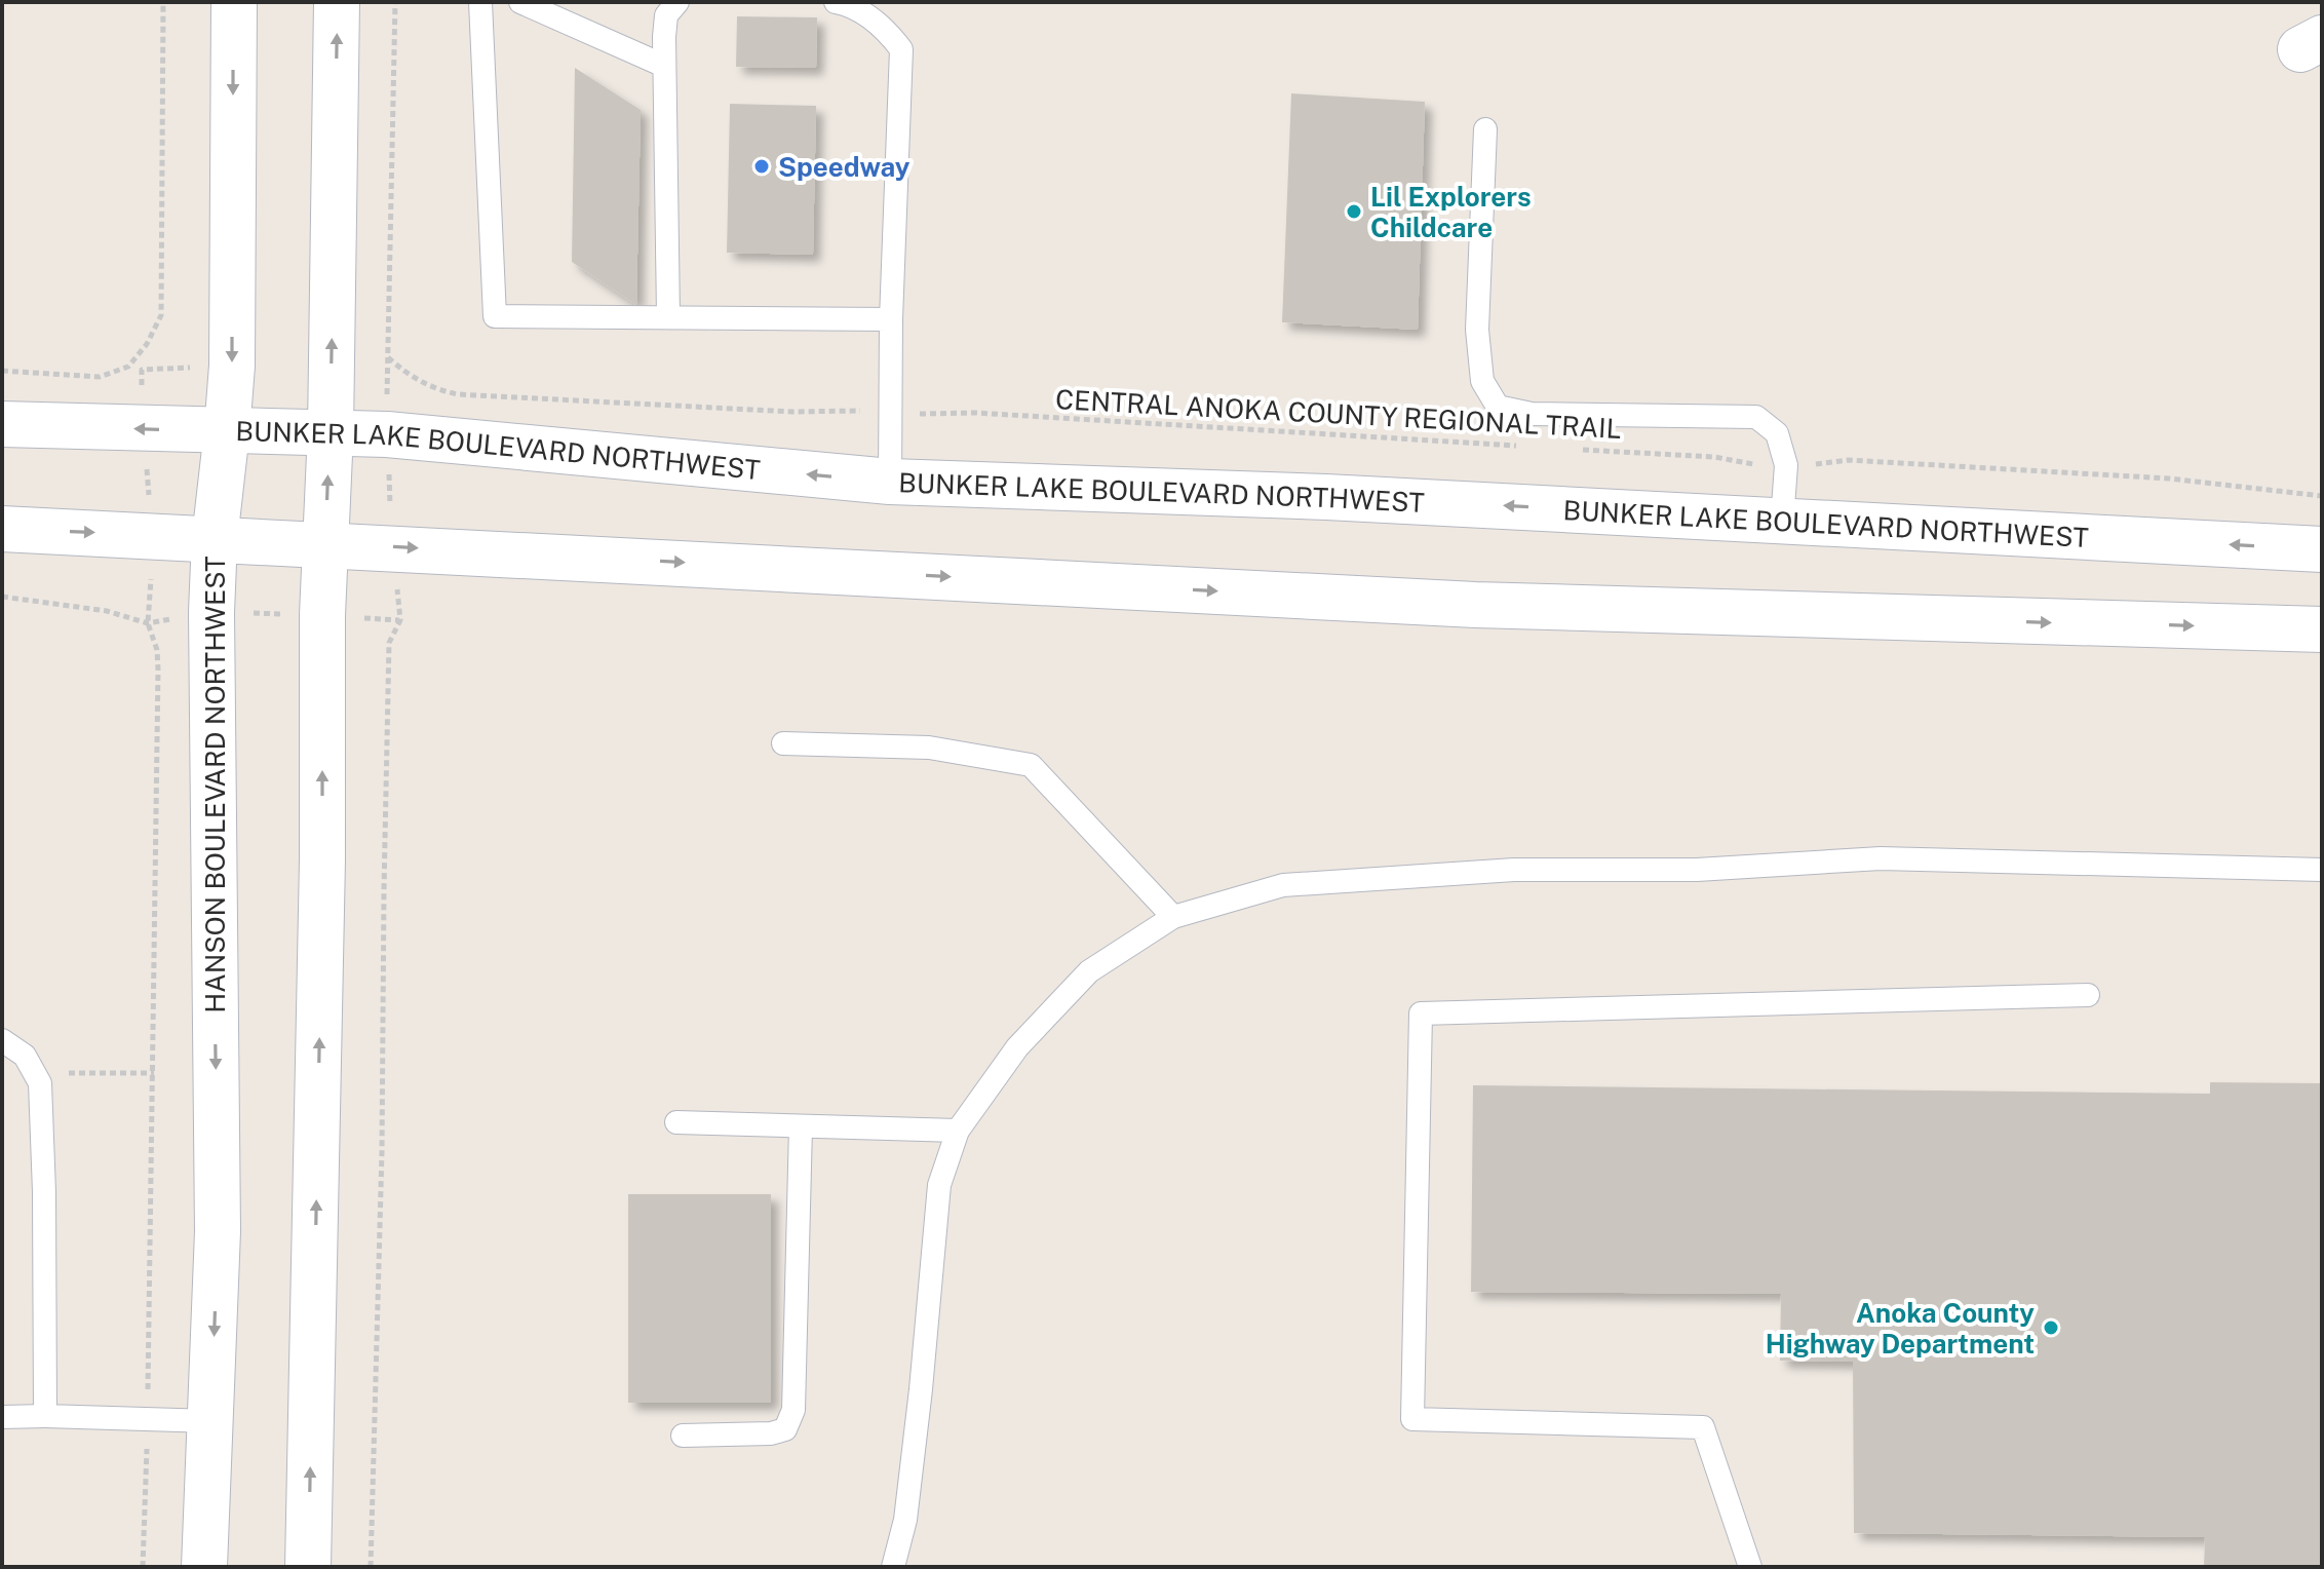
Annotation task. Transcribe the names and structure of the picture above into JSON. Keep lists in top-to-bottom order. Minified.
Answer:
{"streets":{"main road":["BUNKER LAKE BOULEVARD NORTHWEST","HANSON BOULEVARD NORTHWEST"],"path":["CENTRAL ANOKA COUNTY REGIONAL TRAIL"]},"crossings":[["BUNKER LAKE BOULEVARD NORTHWEST","HANSON BOULEVARD NORTHWEST"]],"places":["Speedway","Lil Explorers Childcare","Anoka County Highway Department"]}
